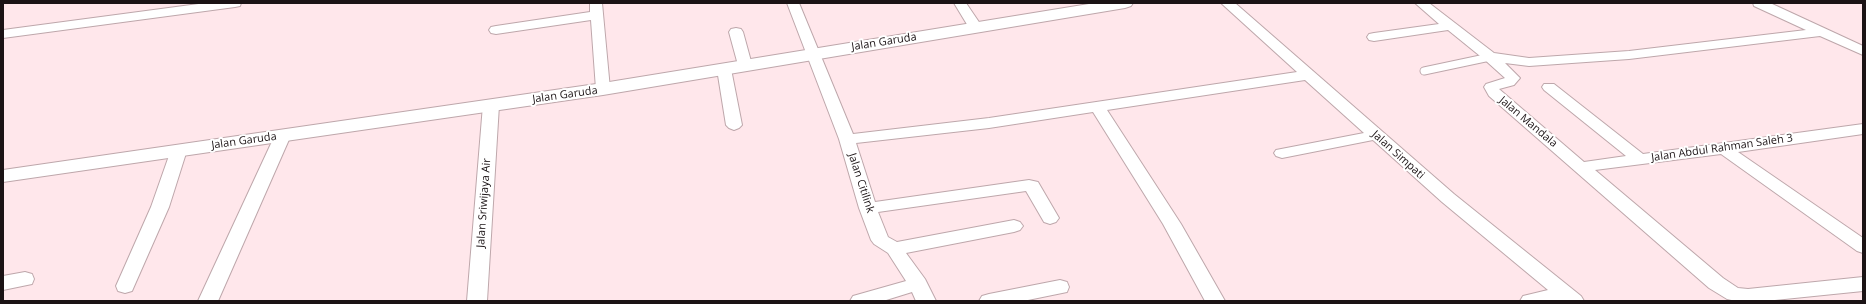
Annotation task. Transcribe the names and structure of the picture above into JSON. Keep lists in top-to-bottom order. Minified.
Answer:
{"streets":{"street":["Jalan Garuda","Jalan Mandala","Jalan Abdul Rahman Saleh 3","Jalan Simpati","Jalan Citilink","Jalan Sriwijaya Air"]},"crossings":[["Jalan Garuda","Jalan Citilink"],["Jalan Garuda","Jalan Sriwijaya Air"],["Jalan Mandala","Jalan Abdul Rahman Saleh 3"]]}
